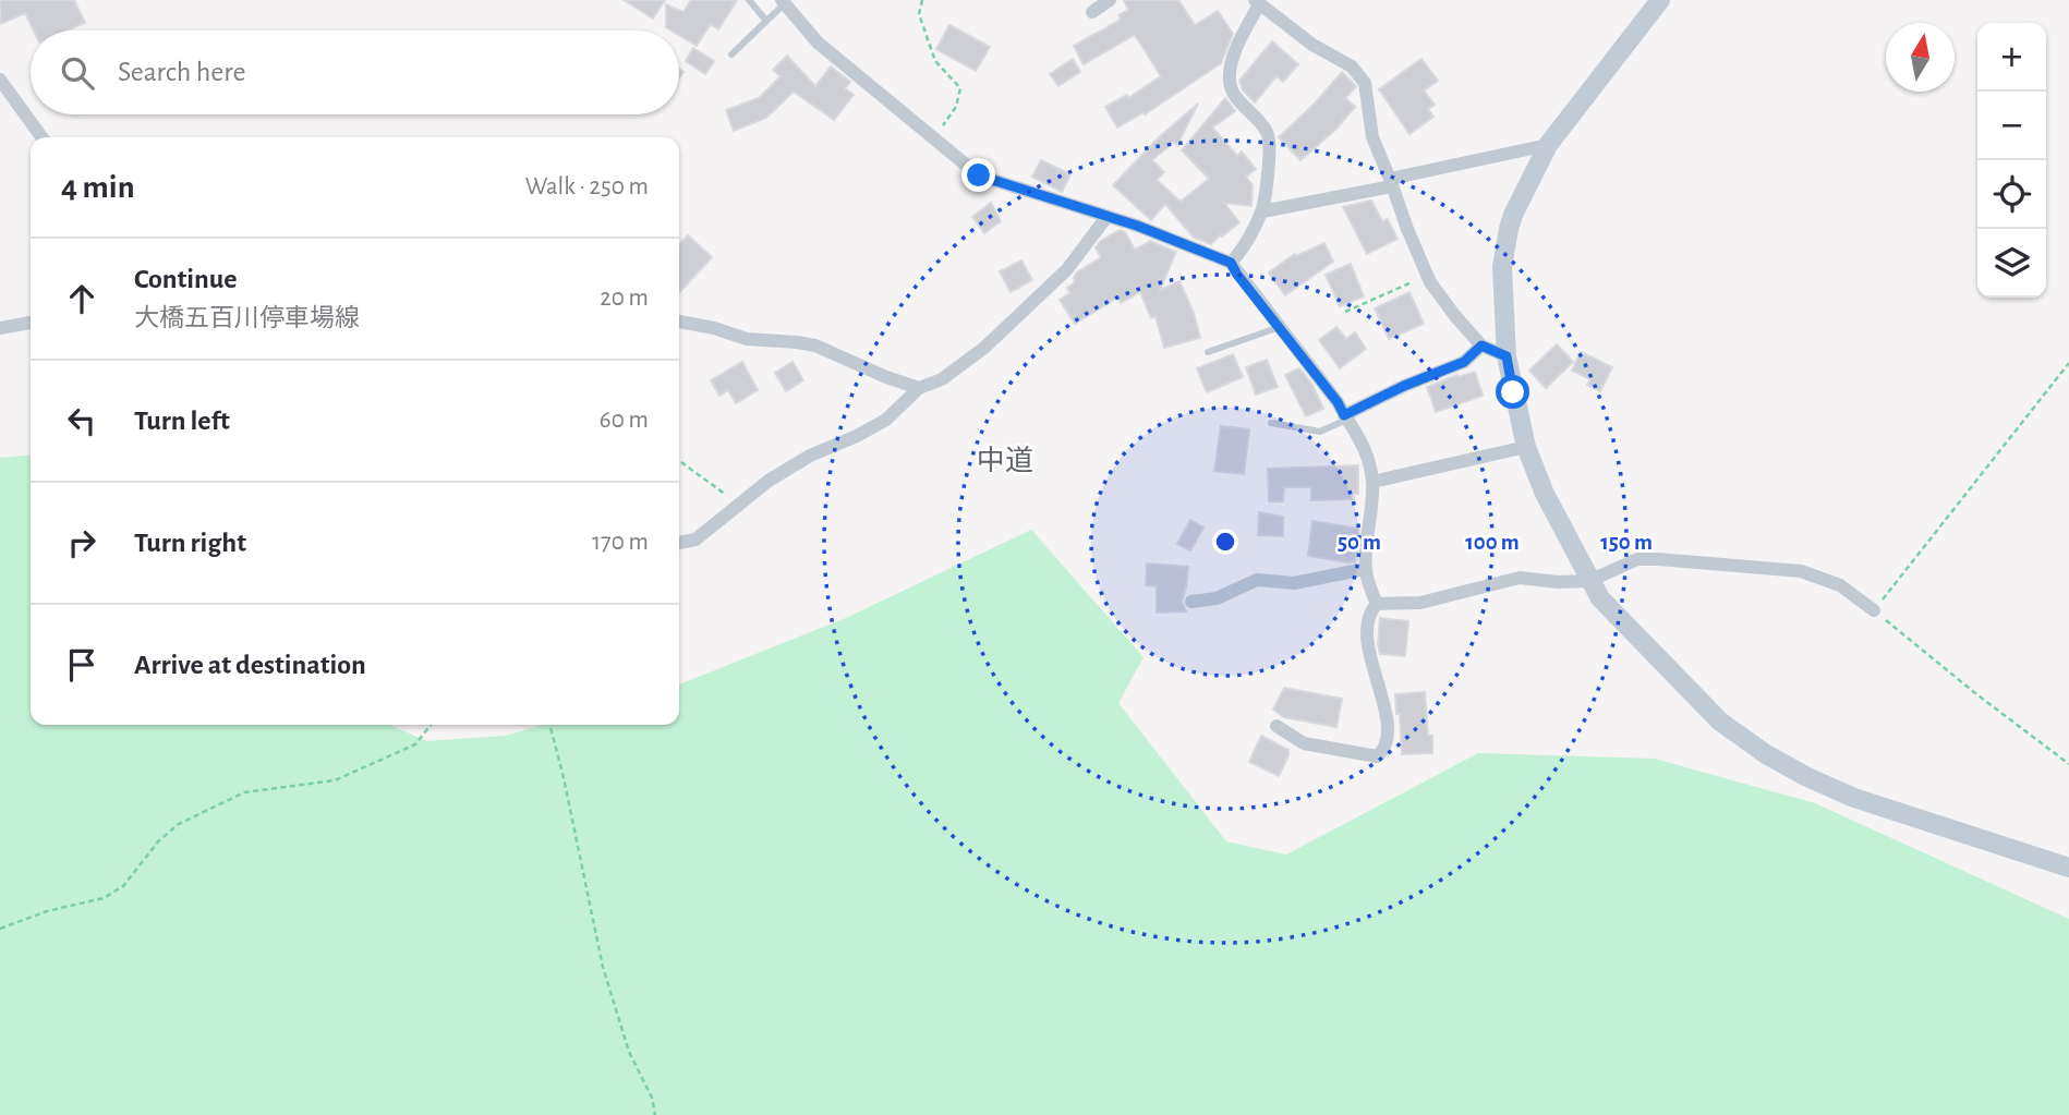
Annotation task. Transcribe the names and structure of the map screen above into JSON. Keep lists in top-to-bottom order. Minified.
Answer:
{"districts":["中道"],"north":"top","page":{"map_buttons":["+","−"],"search":"Search here","heading":["4 min","Walk · 250 m"],"list":[["Continue","大橋五百川停車場線","20 m"],["Turn left","60 m"],["Turn right","170 m"],"Arrive at destination"]},"rings":["50 m","100 m","150 m"]}
